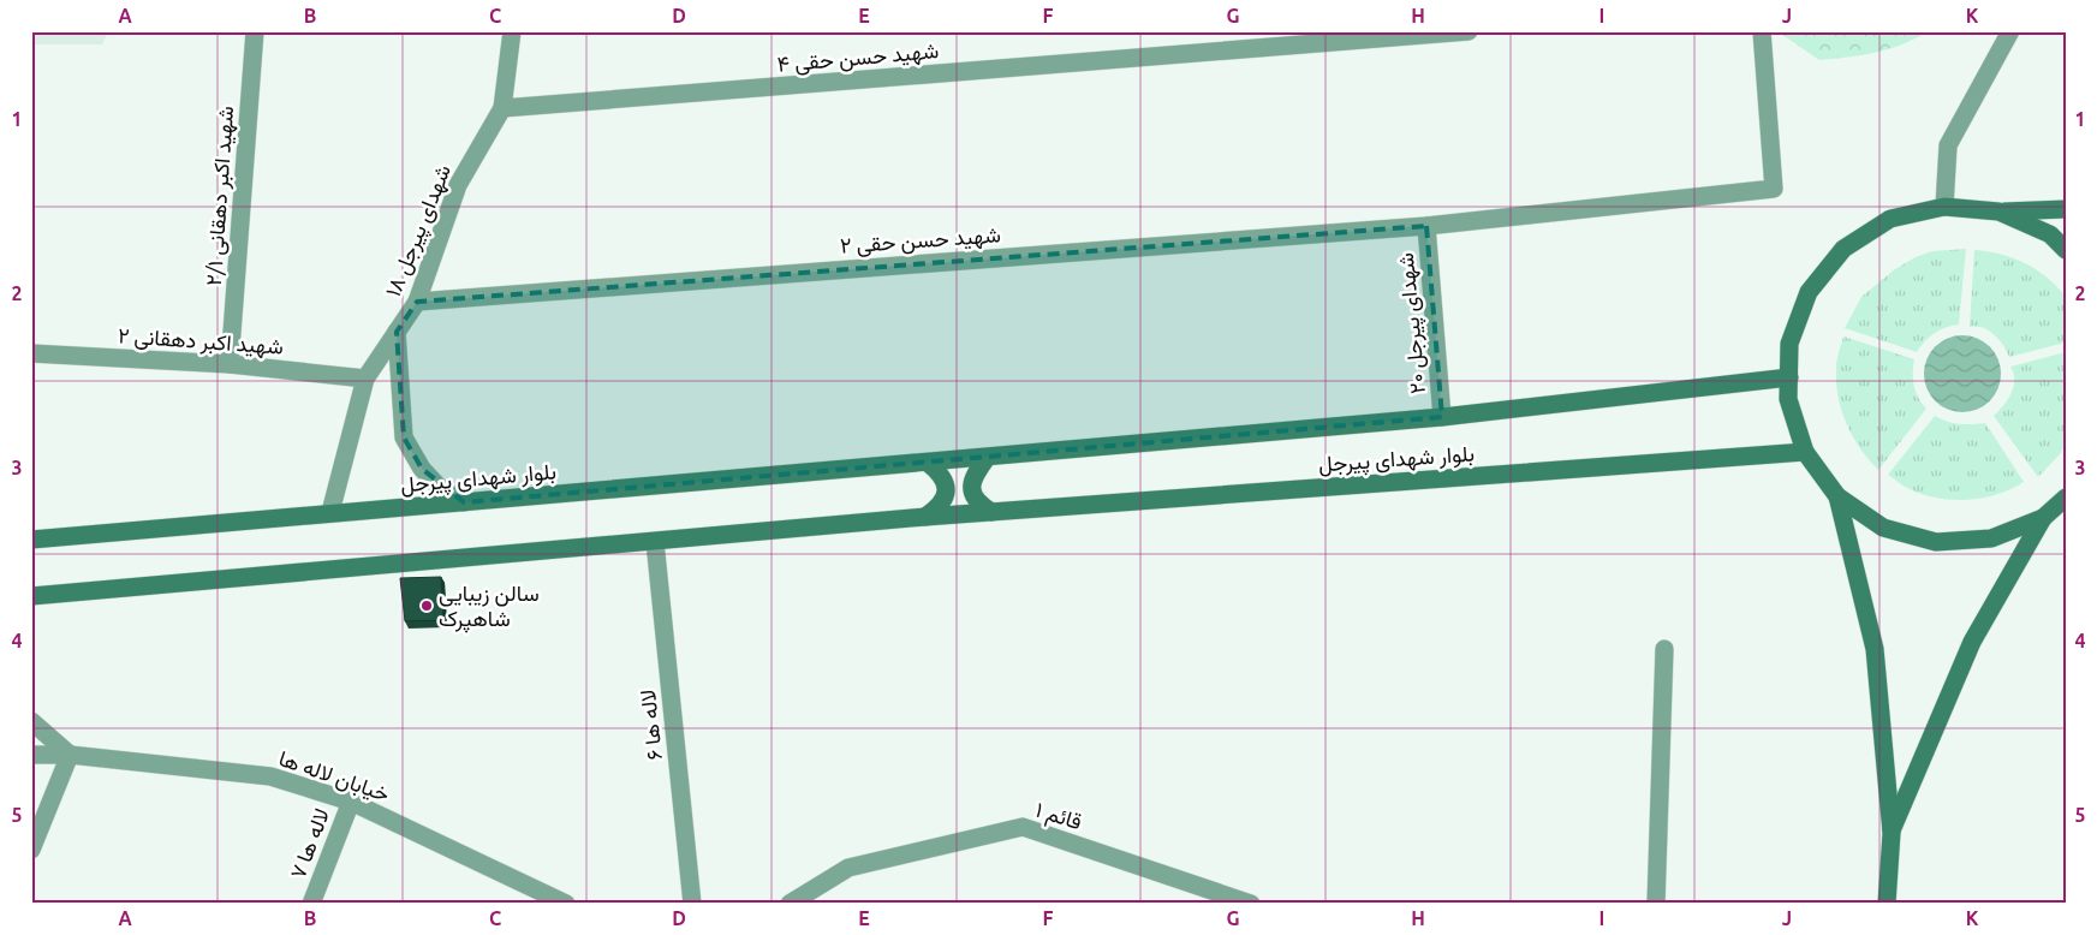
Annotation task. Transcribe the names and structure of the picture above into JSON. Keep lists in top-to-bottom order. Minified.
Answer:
{"streets":{"main road":["بلوار شهدای پیرجل"],"street":["شهید حسن حقی ۴","شهید اکبر دهقانی ۲/۱","شهدای پیرجل ۱۸","شهید حسن حقی ۲","شهدای پیرجل ۲۰","شهید اکبر دهقانی ۲","لاله ها ۶","خیابان لاله ها","قائم ۱","لاله ها ۷"]},"crossings":[["شهید حسن حقی ۴","شهدای پیرجل ۱۸"],["شهید اکبر دهقانی ۲/۱","شهید اکبر دهقانی ۲"],["شهدای پیرجل ۱۸","شهید حسن حقی ۲"],["شهدای پیرجل ۱۸","شهید اکبر دهقانی ۲"],["شهدای پیرجل ۱۸","بلوار شهدای پیرجل"],["شهید حسن حقی ۲","شهدای پیرجل ۲۰"],["شهدای پیرجل ۲۰","بلوار شهدای پیرجل"],["بلوار شهدای پیرجل","لاله ها ۶"],["خیابان لاله ها","لاله ها ۷"]],"places":["سالن زیبایی شاهپرک"],"grid":{"columns":["A","B","C","D","E","F","G","H","I","J","K"],"rows":["1","2","3","4","5"]}}
